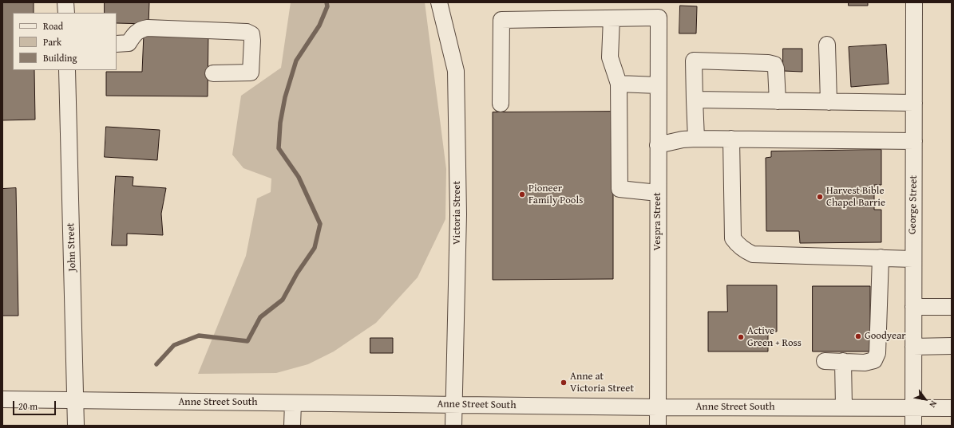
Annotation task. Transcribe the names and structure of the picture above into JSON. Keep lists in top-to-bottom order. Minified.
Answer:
{"streets":{"street":["George Street","Victoria Street","Vespra Street","John Street","Anne Street South"]},"crossings":[["George Street","Anne Street South"],["Victoria Street","Anne Street South"],["Vespra Street","Anne Street South"],["John Street","Anne Street South"]],"places":["Pioneer Family Pools","Harvest Bible Chapel Barrie","Goodyear","Active Green + Ross","Anne at Victoria Street"],"legend":["Road","Park","Building"],"scale_bar":"20 m","north":"bottom right"}
